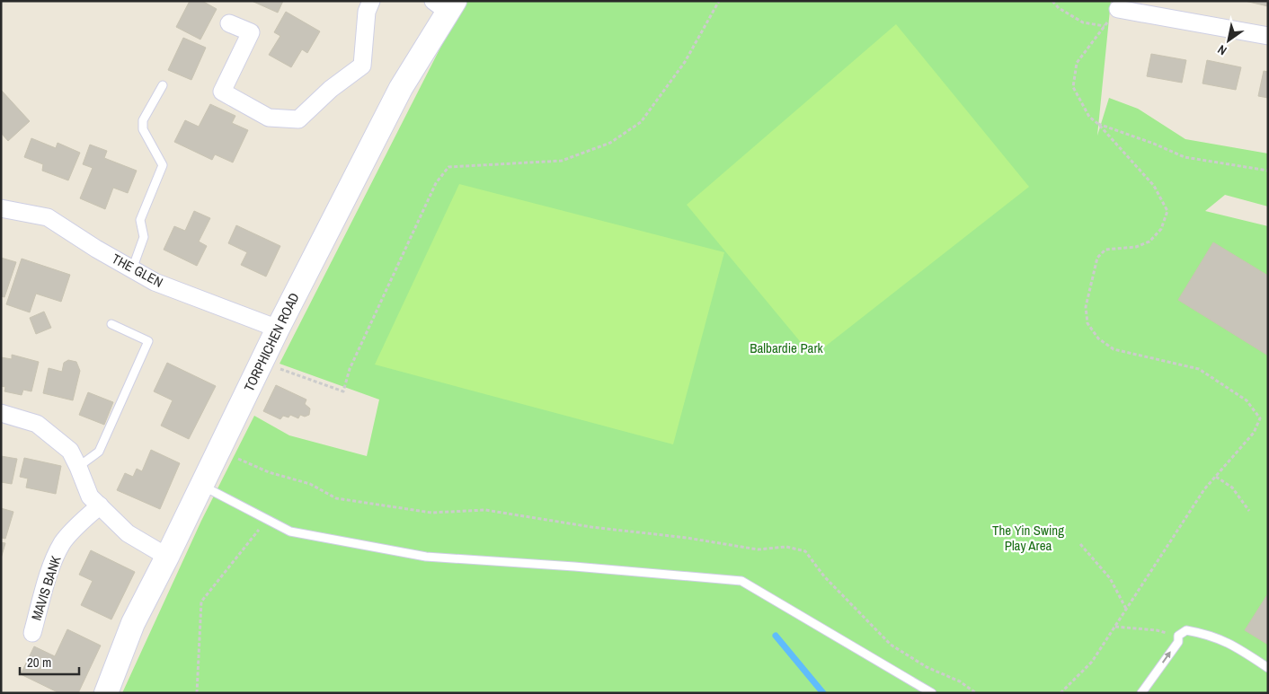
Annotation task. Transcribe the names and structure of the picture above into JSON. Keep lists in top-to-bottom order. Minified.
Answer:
{"streets":{"main road":["TORPHICHEN ROAD"],"street":["THE GLEN","MAVIS BANK"]},"crossings":[["THE GLEN","TORPHICHEN ROAD"]],"parks":["Balbardie Park","The Yin Swing Play Area"],"scale_bar":"20 m","north":"bottom left"}
